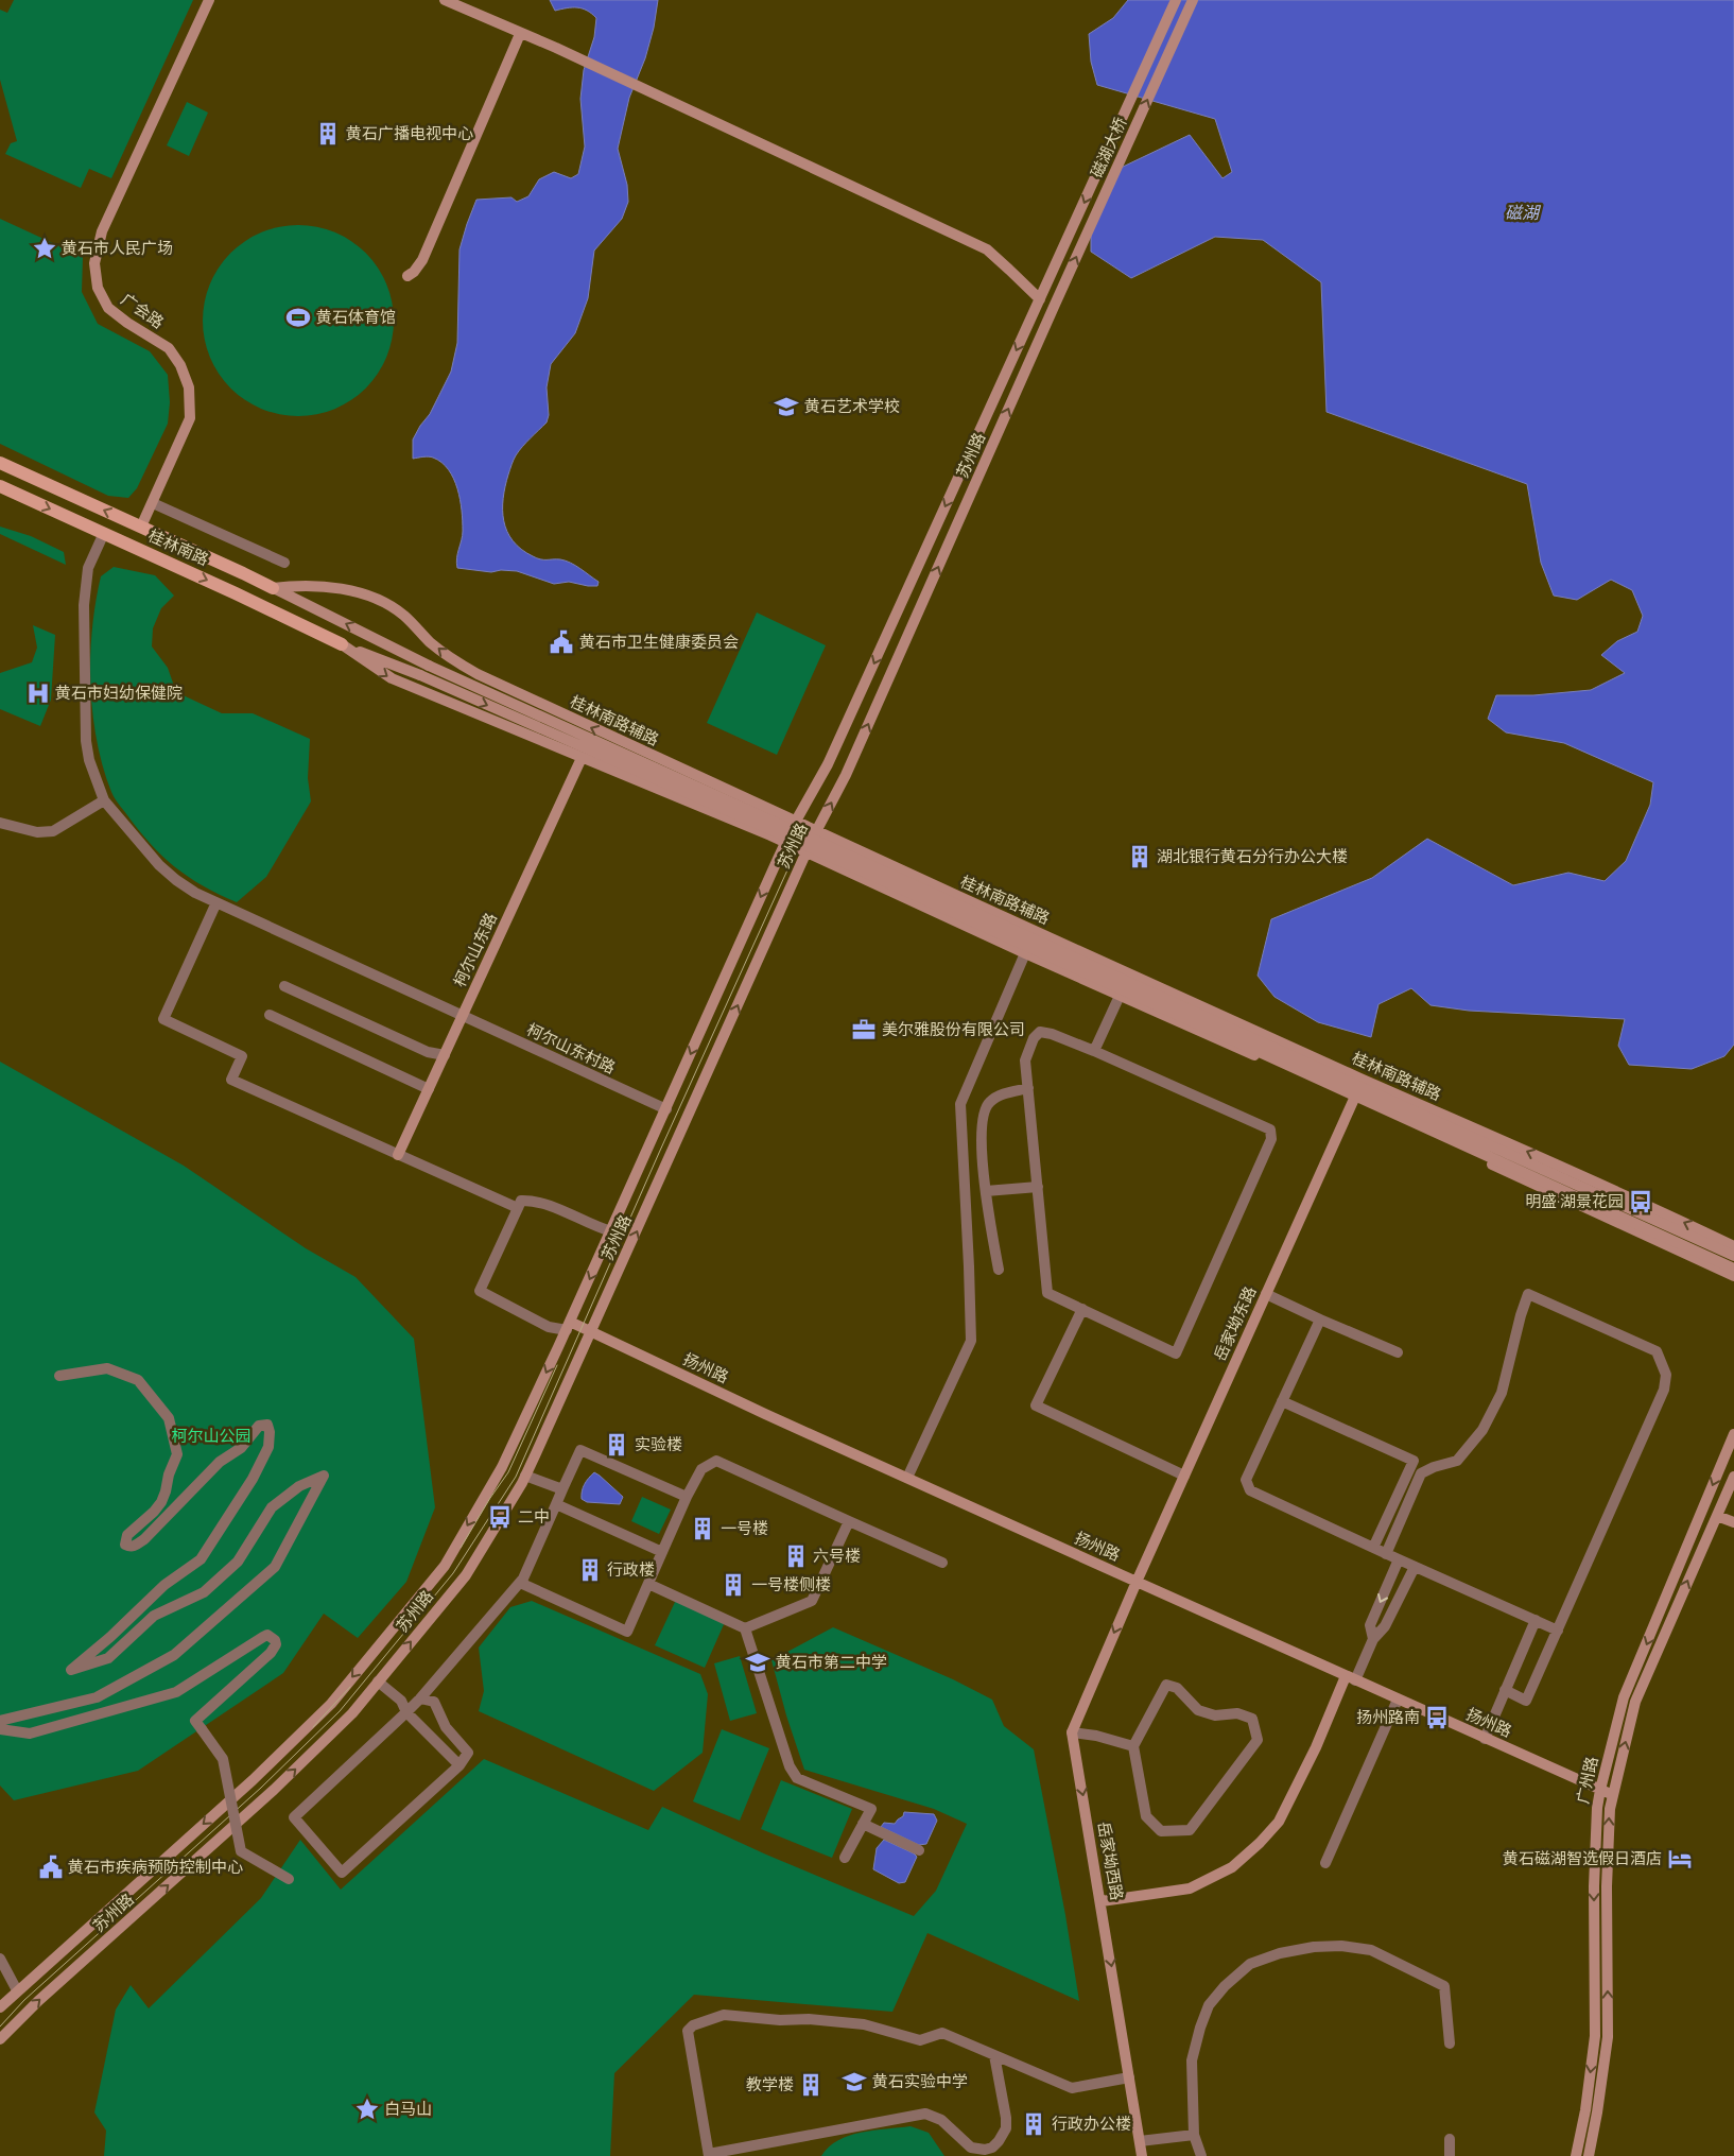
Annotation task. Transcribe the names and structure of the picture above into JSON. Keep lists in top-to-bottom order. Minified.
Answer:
{"streets":{"main road":["磁湖大桥","广会路","苏州路","桂林南路","桂林南路辅路","柯尔山东路","岳家坳东路","扬州路","广州路","岳家坳西路"],"street":["柯尔山东村路"]},"crossings":[["磁湖大桥","苏州路"],["广会路","桂林南路"],["苏州路","桂林南路辅路"],["苏州路","柯尔山东村路"],["苏州路","扬州路"],["桂林南路","桂林南路辅路"],["桂林南路辅路","岳家坳东路"],["柯尔山东路","柯尔山东村路"],["岳家坳东路","扬州路"],["扬州路","广州路"]],"one_way":["岳家坳西路"],"water":["磁湖"],"parks":["柯尔山公园"],"places":{"building":["黄石广播电视中心","湖北银行黄石分行办公大楼","实验楼","一号楼","六号楼","行政楼","一号楼侧楼","教学楼","行政办公楼"],"place":["黄石市人民广场","白马山"],"sports":["黄石体育馆"],"school or university":["黄石艺术学校","黄石市第二中学","黄石实验中学"],"public building":["黄石市卫生健康委员会","黄石市疾病预防控制中心"],"hospital":["黄石市妇幼保健院"],"office":["美尔雅股份有限公司"],"bus stop":["明盛·湖景花园","二中","扬州路南"],"hotel":["黄石磁湖智选假日酒店"]}}
